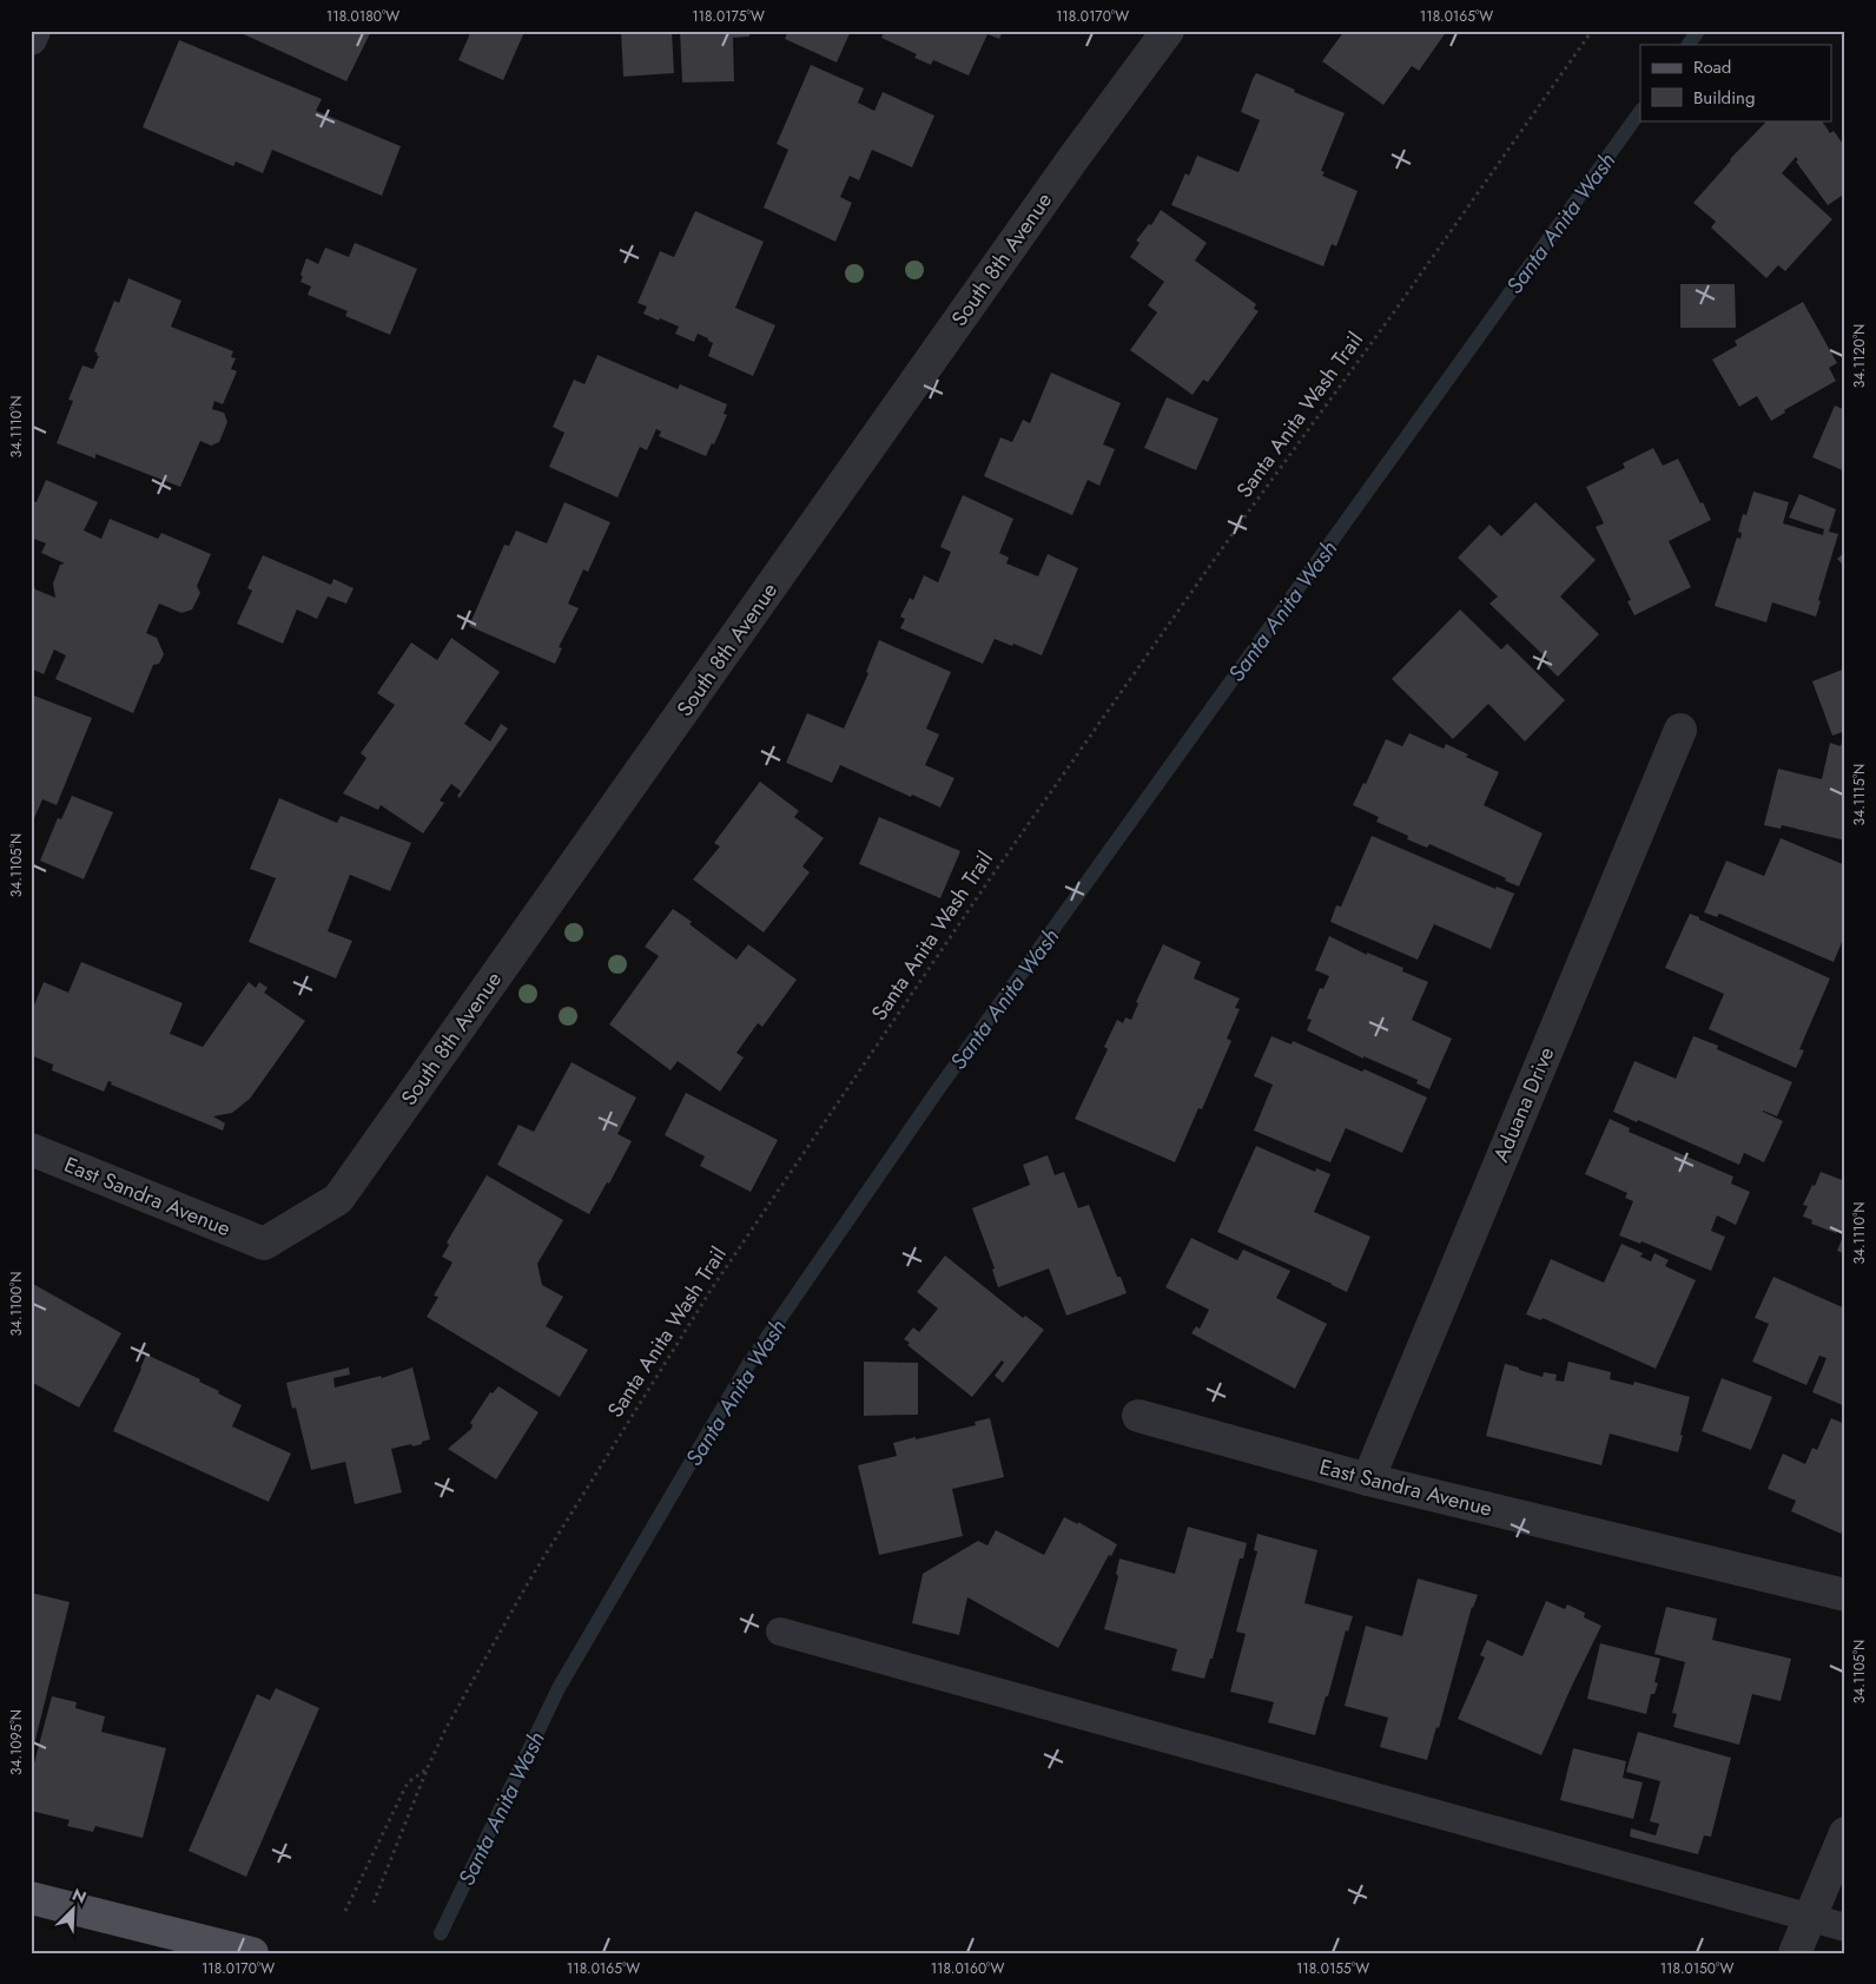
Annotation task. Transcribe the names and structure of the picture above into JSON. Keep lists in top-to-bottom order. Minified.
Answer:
{"streets":{"street":["South 8th Avenue","Aduana Drive","East Sandra Avenue"],"path":["Santa Anita Wash Trail"]},"crossings":[["South 8th Avenue","East Sandra Avenue"],["Aduana Drive","East Sandra Avenue"]],"water":["Santa Anita Wash"],"legend":["Road","Building"],"north":"top right","coordinates":["118.0180°W","118.0175°W","118.0170°W","118.0165°W","34.1120°N","34.1110°N","34.1115°N","34.1105°N","34.1100°N","34.1095°N","118.0160°W","118.0155°W","118.0150°W"]}
